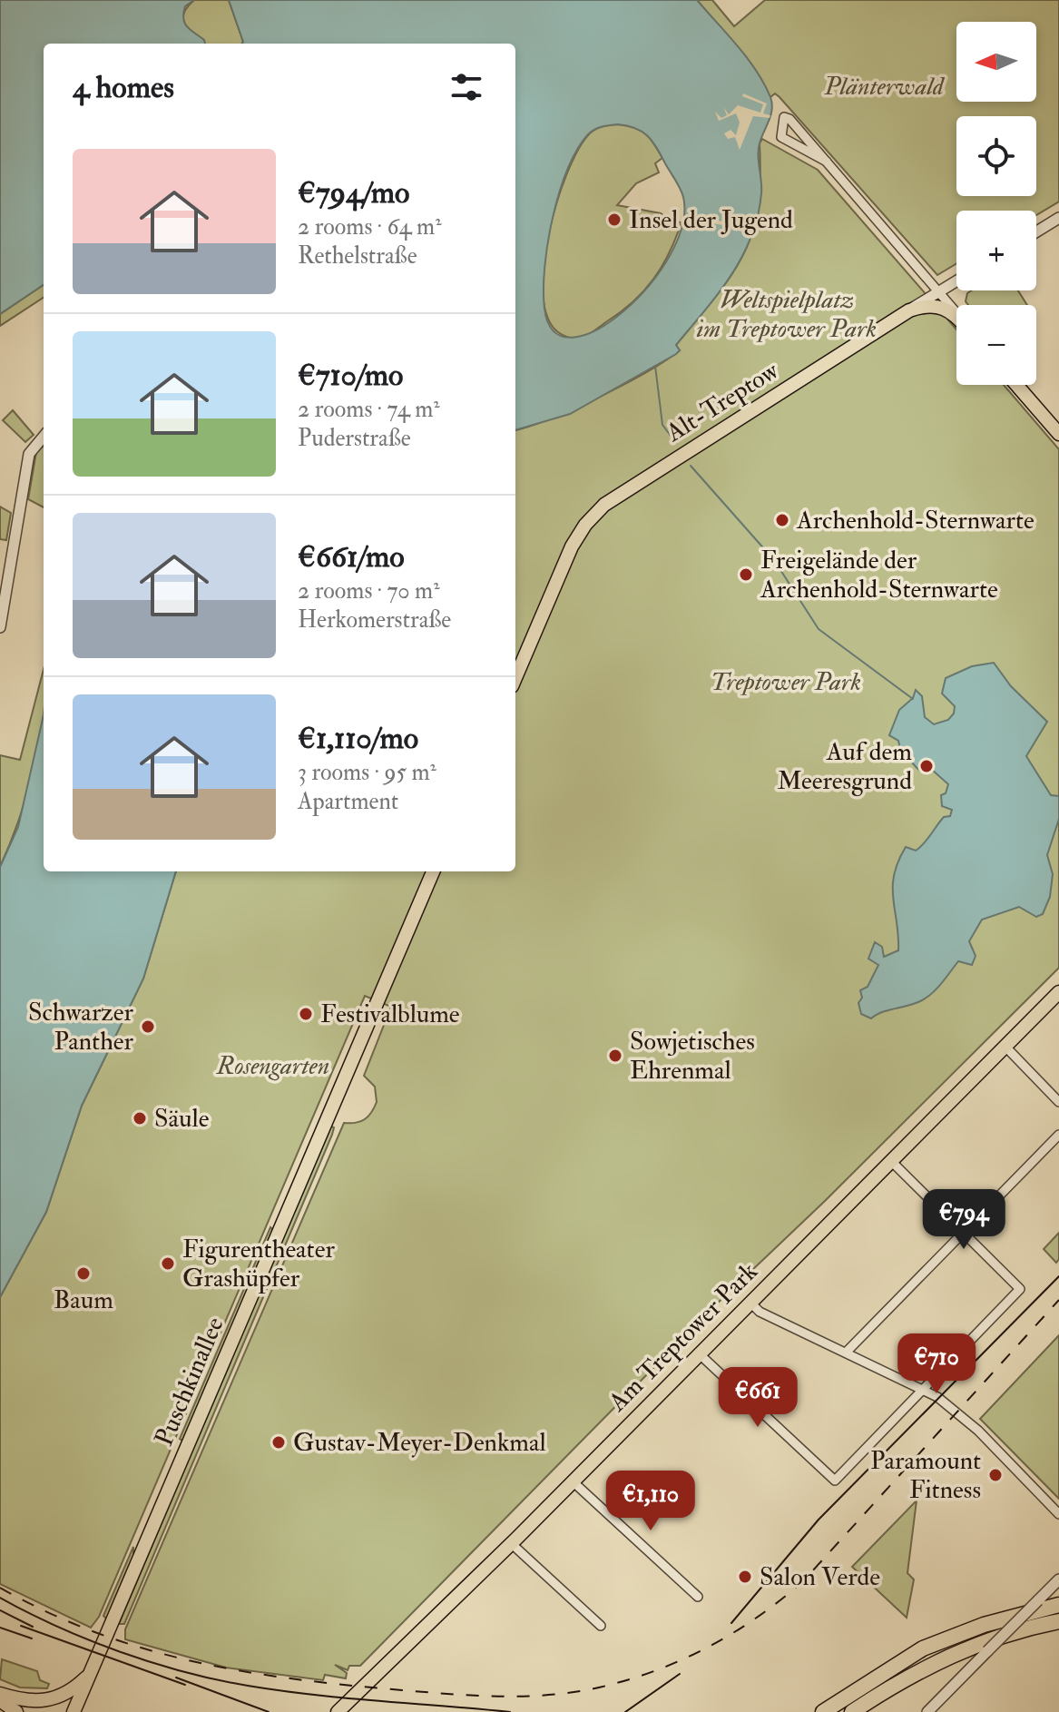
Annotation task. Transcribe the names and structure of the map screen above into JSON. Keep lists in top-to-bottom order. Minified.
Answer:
{"streets":{"main road":["Alt-Treptow","Am Treptower Park","Puschkinallee"]},"parks":["Plänterwald","Weltspielplatz im Treptower Park","Treptower Park","Rosengarten"],"places":["Insel der Jugend","Archenhold-Sternwarte","Freigelände der Archenhold-Sternwarte","Auf dem Meeresgrund","Festivalblume","Schwarzer Panther","Sowjetisches Ehrenmal","Säule","Figurentheater Grashüpfer","Baum","Gustav-Meyer-Denkmal","Paramount Fitness","Salon Verde"],"north":"left","page":{"map_buttons":["+","−"],"heading":"4 homes","list":[{"name":"€794/mo","note":"2 rooms · 64 m² · Rethelstraße"},{"name":"€710/mo","note":"2 rooms · 74 m² · Puderstraße"},{"name":"€661/mo","note":"2 rooms · 70 m² · Herkomerstraße"},{"name":"€1,110/mo","note":"3 rooms · 95 m² · Apartment"}],"price":["€794","€710","€661","€1,110"]}}
